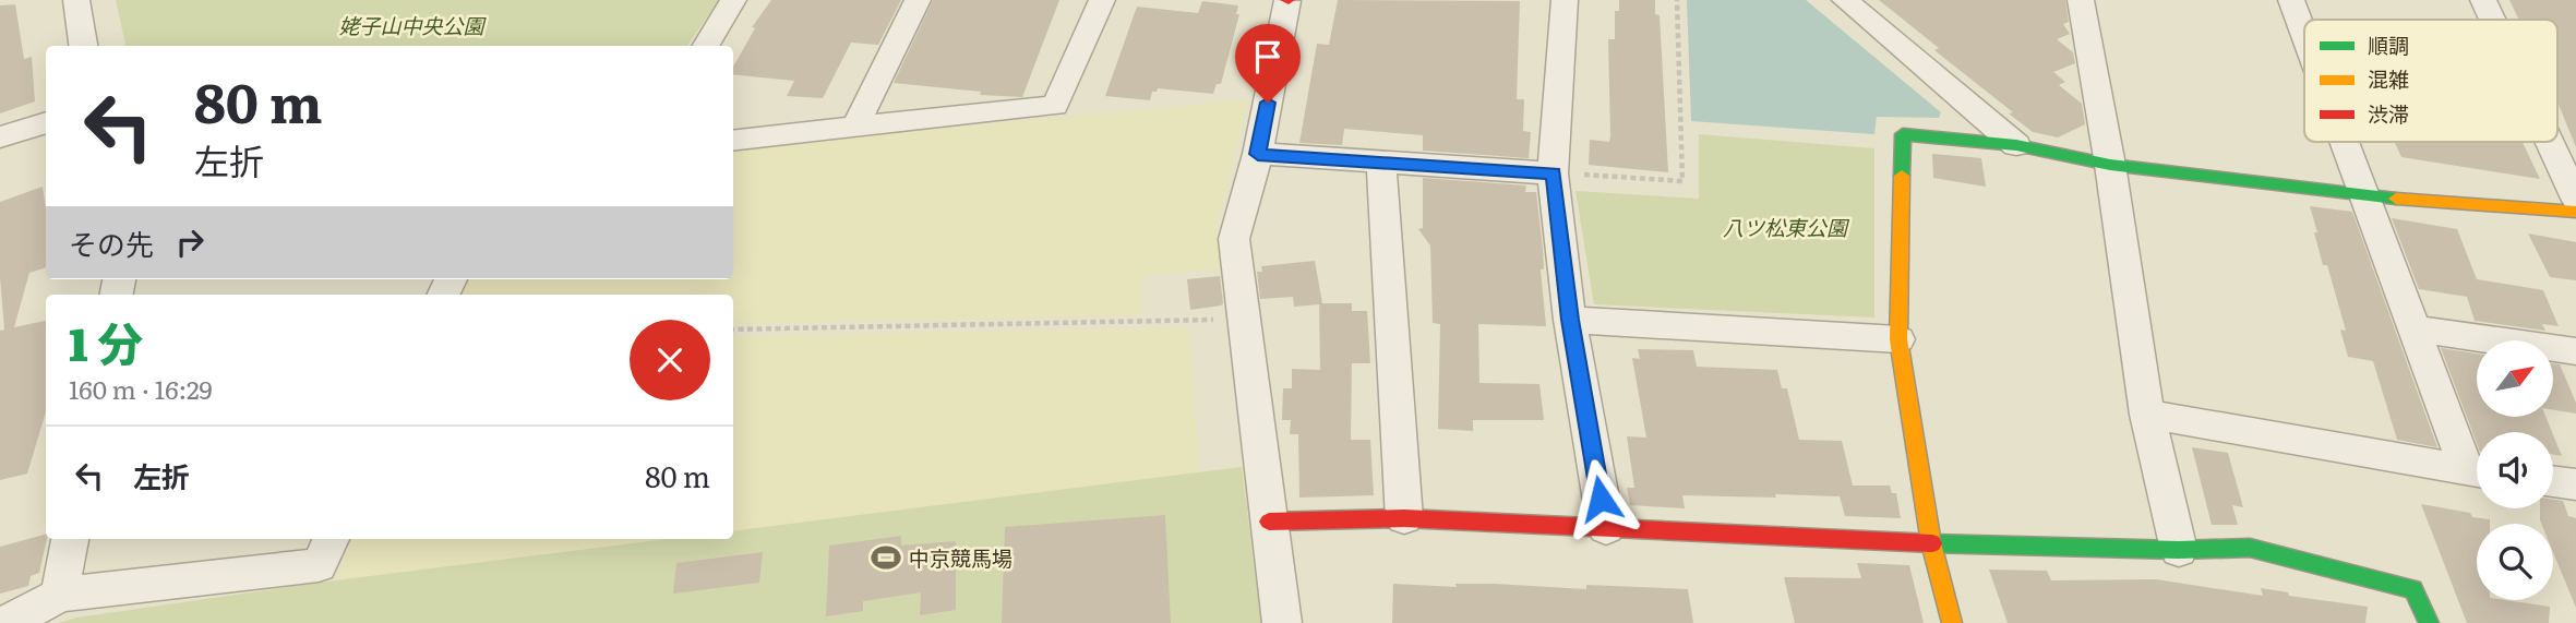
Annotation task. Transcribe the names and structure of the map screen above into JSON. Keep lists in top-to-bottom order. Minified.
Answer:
{"parks":["姥子山中央公園","八ツ松東公園"],"places":{"sports":["中京競馬場"]},"legend":["順調","混雑","渋滞"],"north":"top right","page":{"turn":["80 m","左折"],"then":"その先","heading":["1 分","160 m · 16:29"],"list":[{"name":"左折","value":"80 m"}]}}
